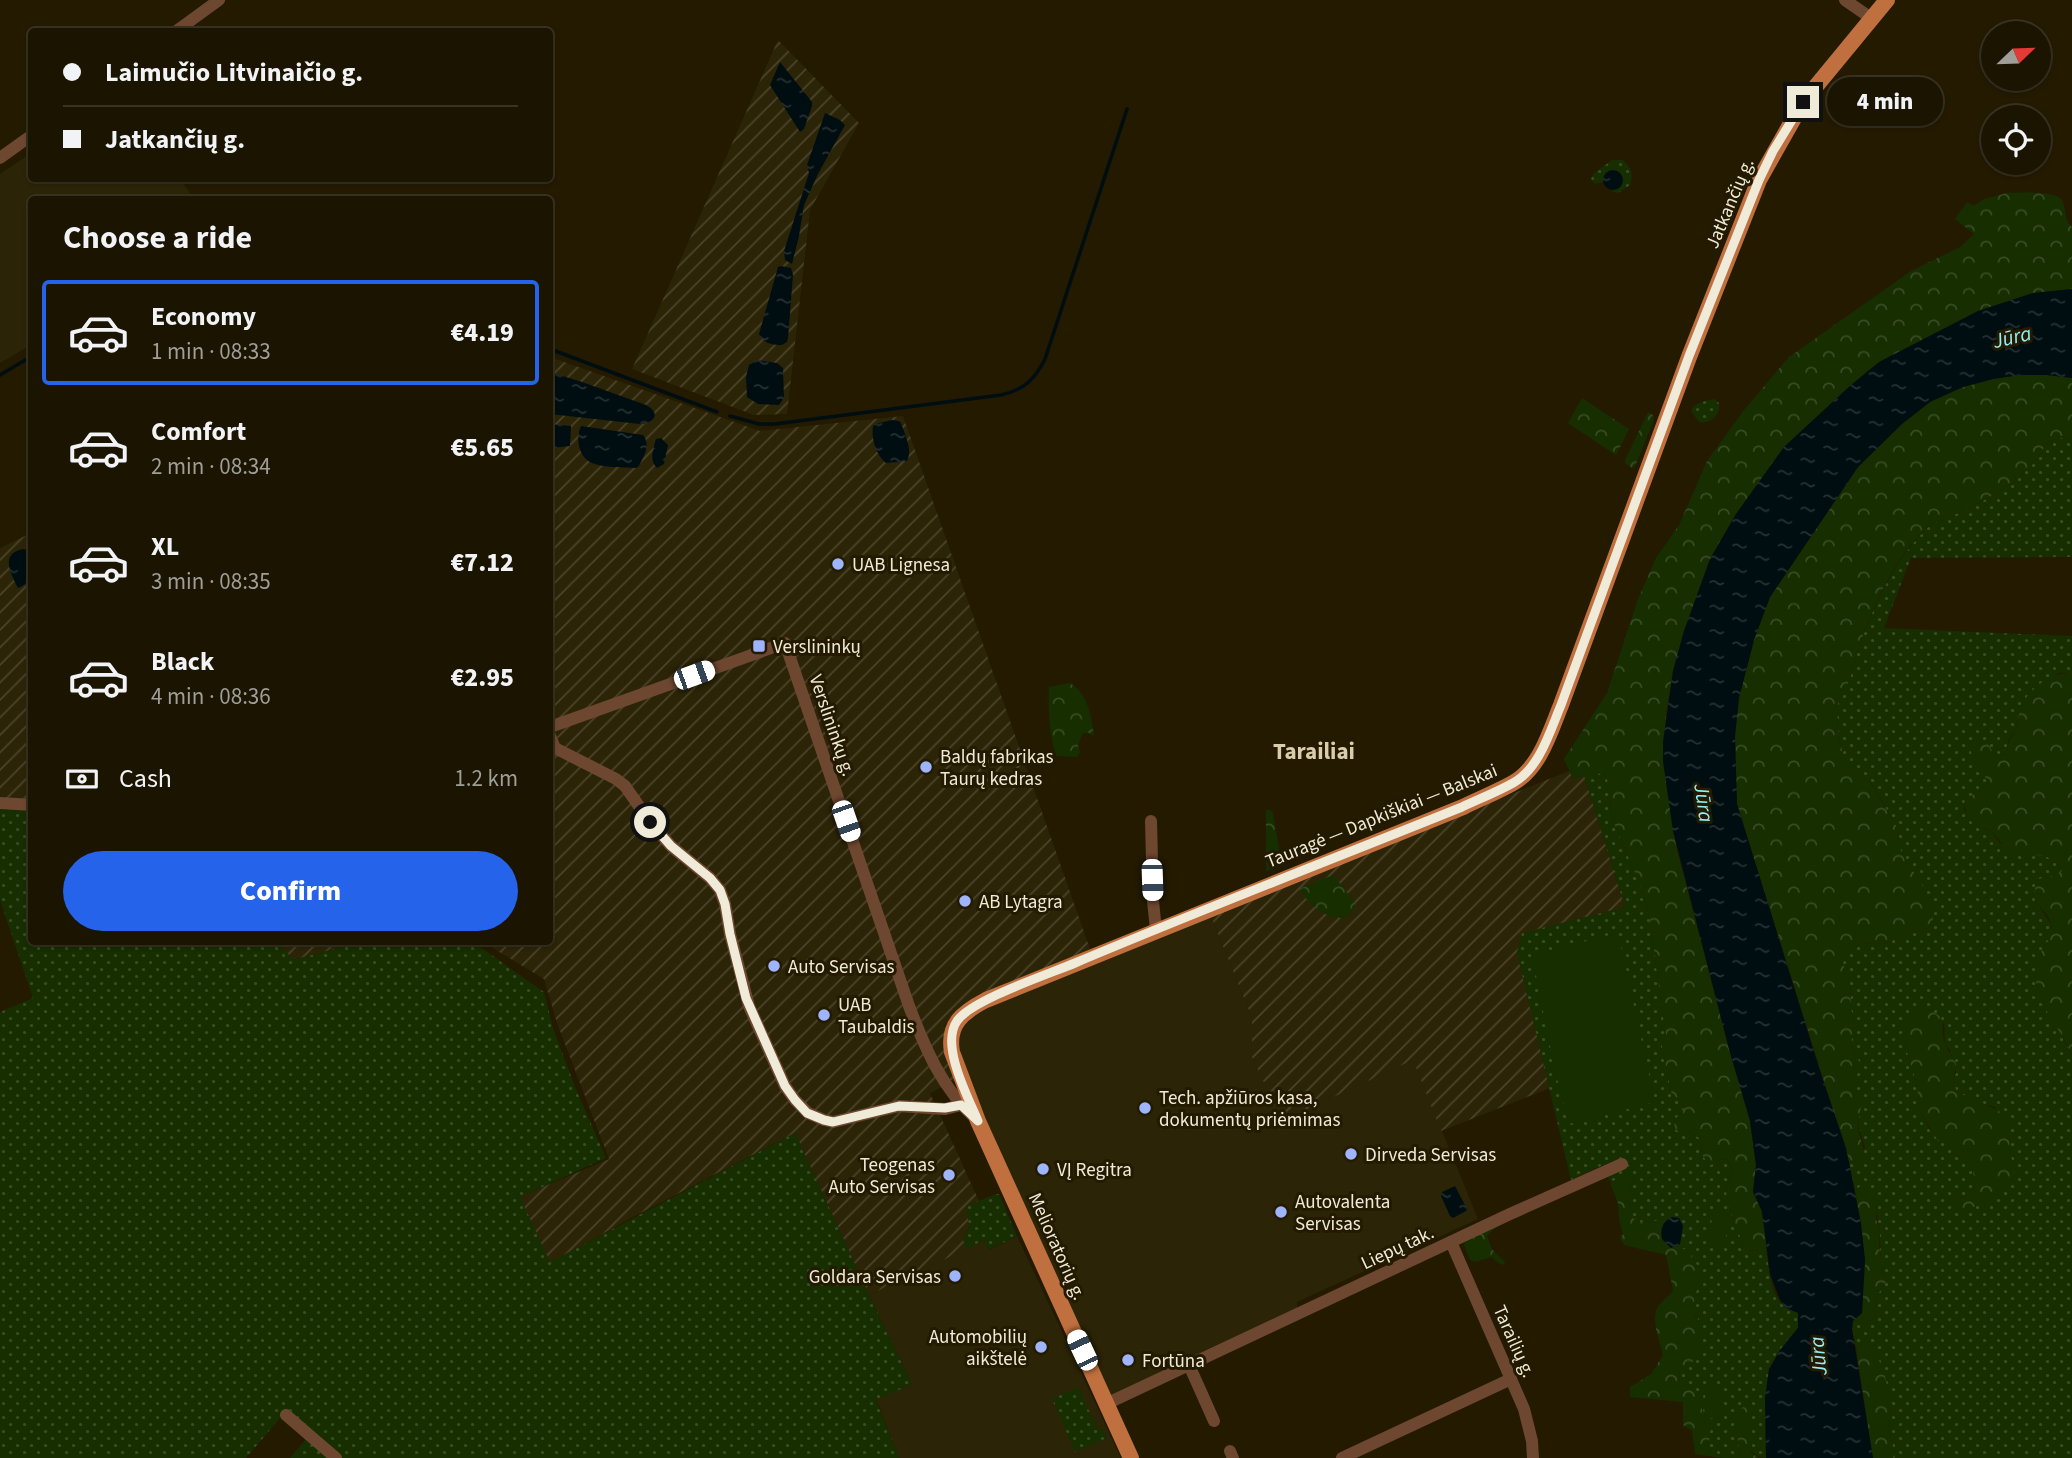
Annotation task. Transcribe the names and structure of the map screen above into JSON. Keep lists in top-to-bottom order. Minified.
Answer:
{"streets":{"main road":["Jatkančių g.","Tauragė — Dapkiškiai — Balskai","Melioratorių g."],"street":["Verslininkų g.","Liepų tak.","Tarailių g."]},"crossings":[["Jatkančių g.","Tauragė — Dapkiškiai — Balskai"],["Verslininkų g.","Melioratorių g."],["Tauragė — Dapkiškiai — Balskai","Melioratorių g."],["Melioratorių g.","Liepų tak."],["Liepų tak.","Tarailių g."]],"districts":["Tarailiai"],"water":["Jūra"],"places":{"other":["UAB Lignesa","Baldų fabrikas Taurų kedras","AB Lytagra","Auto Servisas","UAB Taubaldis","Tech. apžiūros kasa, dokumentų priėmimas","Dirveda Servisas","VĮ Regitra","Teogenas Auto Servisas","Autovalenta Servisas","Goldara Servisas","Automobilių aikštelė","Fortūna"],"transit":["Verslininkų"]},"north":"top right","page":{"banner":["Laimučio Litvinaičio g.","Jatkančių g."],"bubble":"4 min","heading":"Choose a ride","list":[{"name":"Economy","note":"1 min · 08:33","value":"€4.19"},{"name":"Comfort","note":"2 min · 08:34","value":"€5.65"},{"name":"XL","note":"3 min · 08:35","value":"€7.12"},{"name":"Black","note":"4 min · 08:36","value":"€2.95"}],"pay":["Cash","1.2 km"],"buttons":"Confirm"}}
